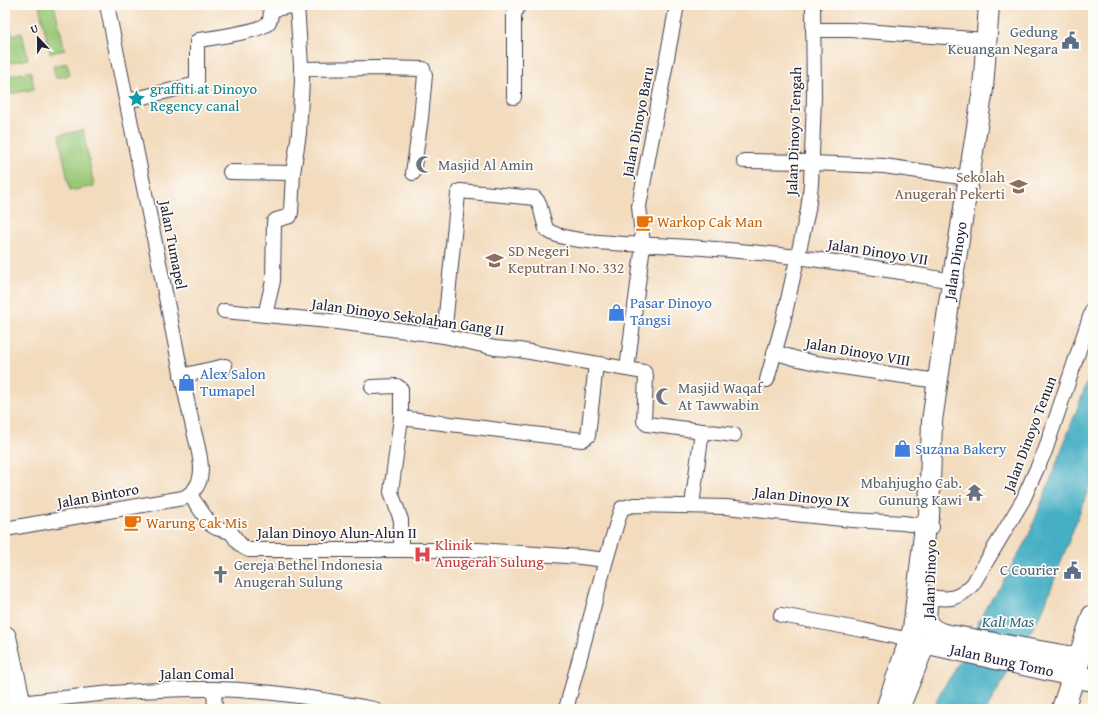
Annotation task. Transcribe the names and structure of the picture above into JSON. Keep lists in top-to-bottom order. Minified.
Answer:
{"streets":{"main road":["Jalan Dinoyo","Jalan Bung Tomo"],"street":["Jalan Dinoyo Baru","Jalan Dinoyo Tengah","Jalan Tumapel","Jalan Dinoyo VII","Jalan Dinoyo Sekolahan Gang II","Jalan Dinoyo VIII","Jalan Dinoyo Tenun","Jalan Bintoro","Jalan Dinoyo IX","Jalan Dinoyo Alun-Alun II","Jalan Comal"]},"crossings":[["Jalan Dinoyo Baru","Jalan Dinoyo VII"],["Jalan Dinoyo Baru","Jalan Dinoyo Sekolahan Gang II"],["Jalan Dinoyo Tengah","Jalan Dinoyo VII"],["Jalan Dinoyo Tengah","Jalan Dinoyo VIII"],["Jalan Tumapel","Jalan Bintoro"],["Jalan Tumapel","Jalan Dinoyo Alun-Alun II"],["Jalan Dinoyo VII","Jalan Dinoyo"],["Jalan Dinoyo VII","Jalan Dinoyo Sekolahan Gang II"],["Jalan Dinoyo","Jalan Dinoyo VIII"],["Jalan Dinoyo","Jalan Dinoyo Tenun"],["Jalan Dinoyo","Jalan Dinoyo IX"],["Jalan Dinoyo","Jalan Bung Tomo"],["Jalan Bintoro","Jalan Dinoyo Alun-Alun II"],["Jalan Dinoyo IX","Jalan Dinoyo Alun-Alun II"]],"water":["Kali Mas"],"places":{"public building":["Gedung Keuangan Negara","C Courier"],"place":["graffiti at Dinoyo Regency canal"],"mosque":["Masjid Al Amin","Masjid Waqaf At Tawwabin"],"school or university":["Sekolah Anugerah Pekerti","SD Negeri Keputran I No. 332"],"cafe":["Warkop Cak Man","Warung Cak Mis"],"shop":["Pasar Dinoyo Tangsi","Alex Salon Tumapel","Suzana Bakery"],"temple":["Mbahjugho Cab. Gunung Kawi"],"hospital":["Klinik Anugerah Sulung"],"church":["Gereja Bethel Indonesia Anugerah Sulung"]},"north":"top"}
